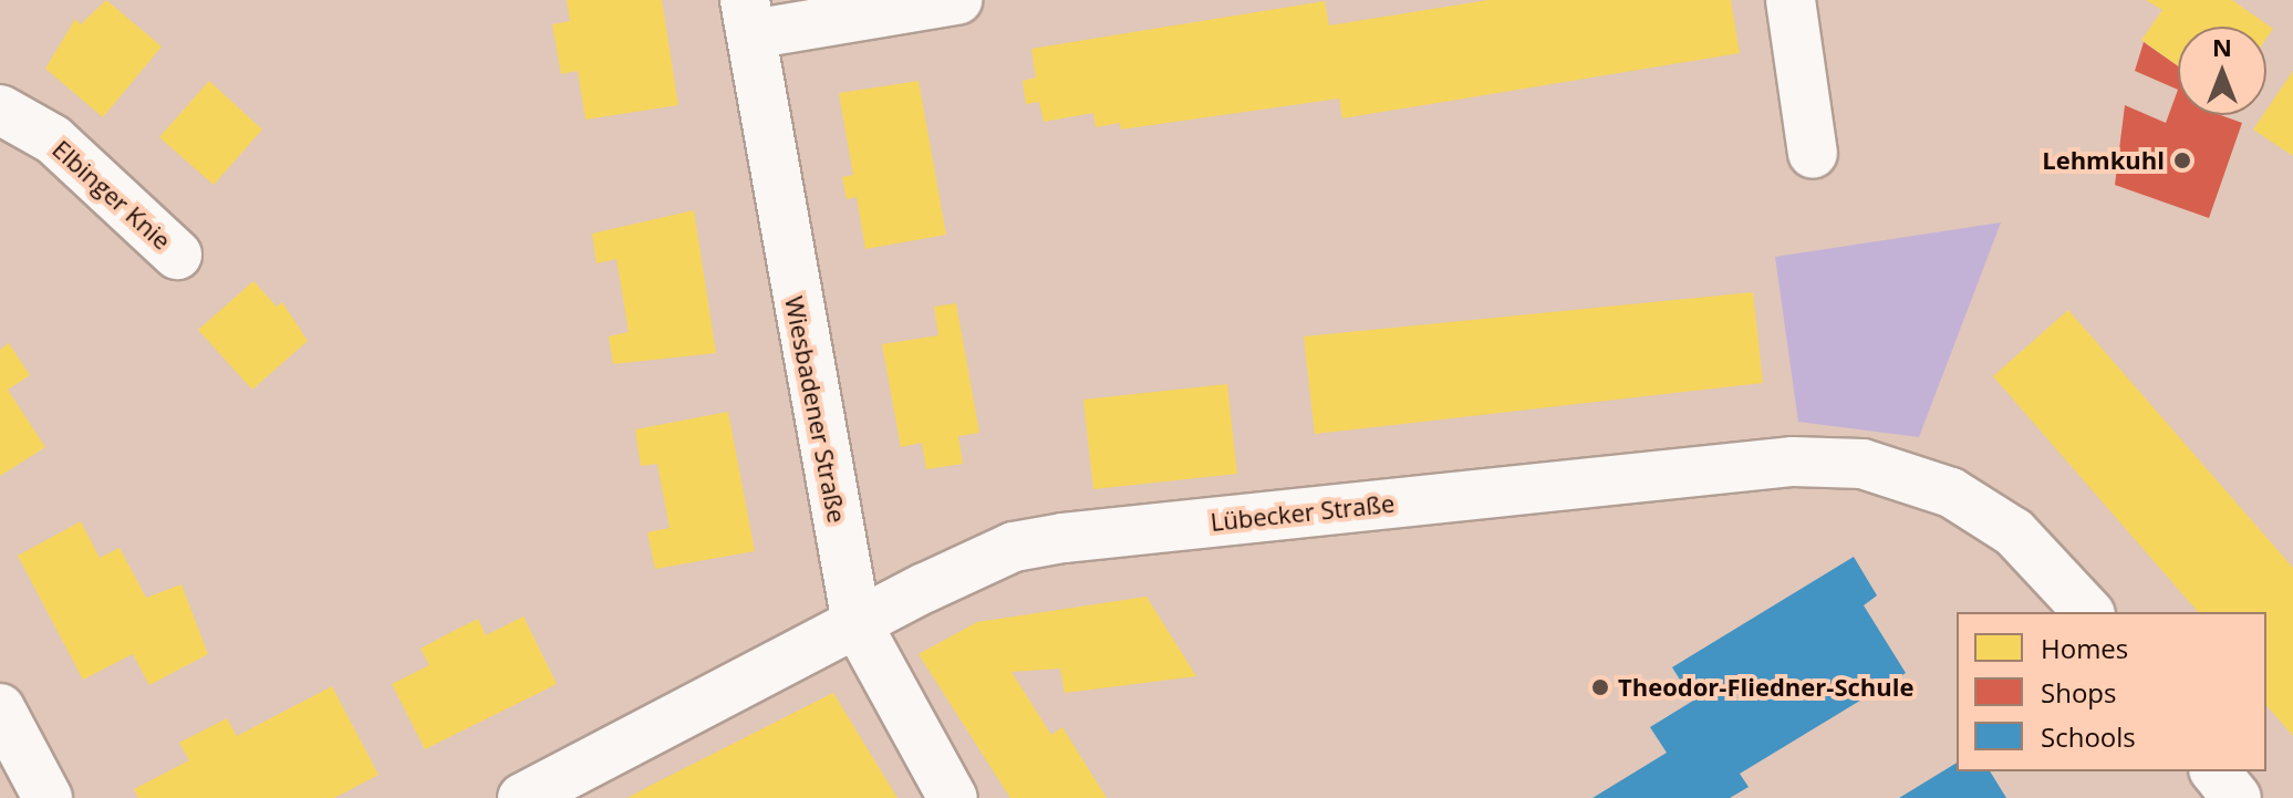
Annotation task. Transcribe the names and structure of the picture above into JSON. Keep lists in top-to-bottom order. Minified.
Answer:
{"streets":{"street":["Elbinger Knie","Wiesbadener Straße","Lübecker Straße"]},"crossings":[["Wiesbadener Straße","Lübecker Straße"]],"places":["Lehmkuhl","Theodor-Fliedner-Schule"],"legend":["Homes","Shops","Schools"],"north":"top"}
